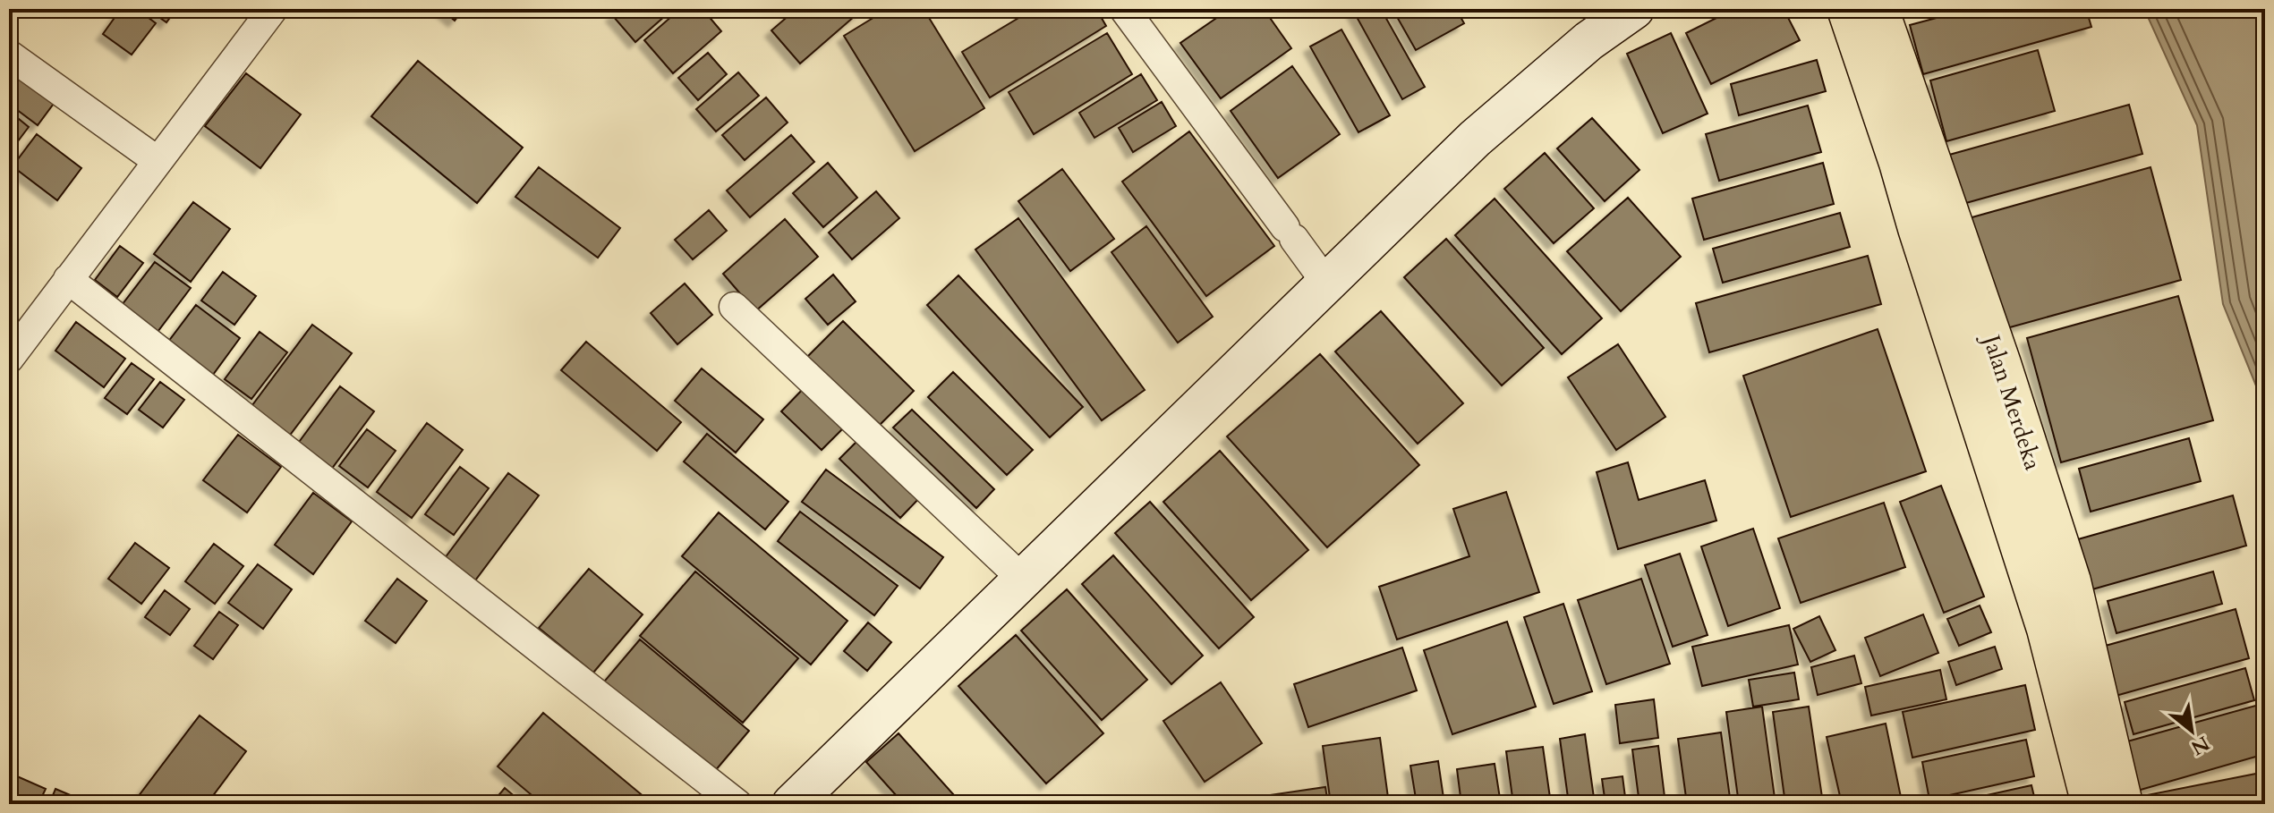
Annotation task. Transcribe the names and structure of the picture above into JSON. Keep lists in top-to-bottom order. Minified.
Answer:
{"streets":{"main road":["Jalan Merdeka"]},"north":"bottom right"}
